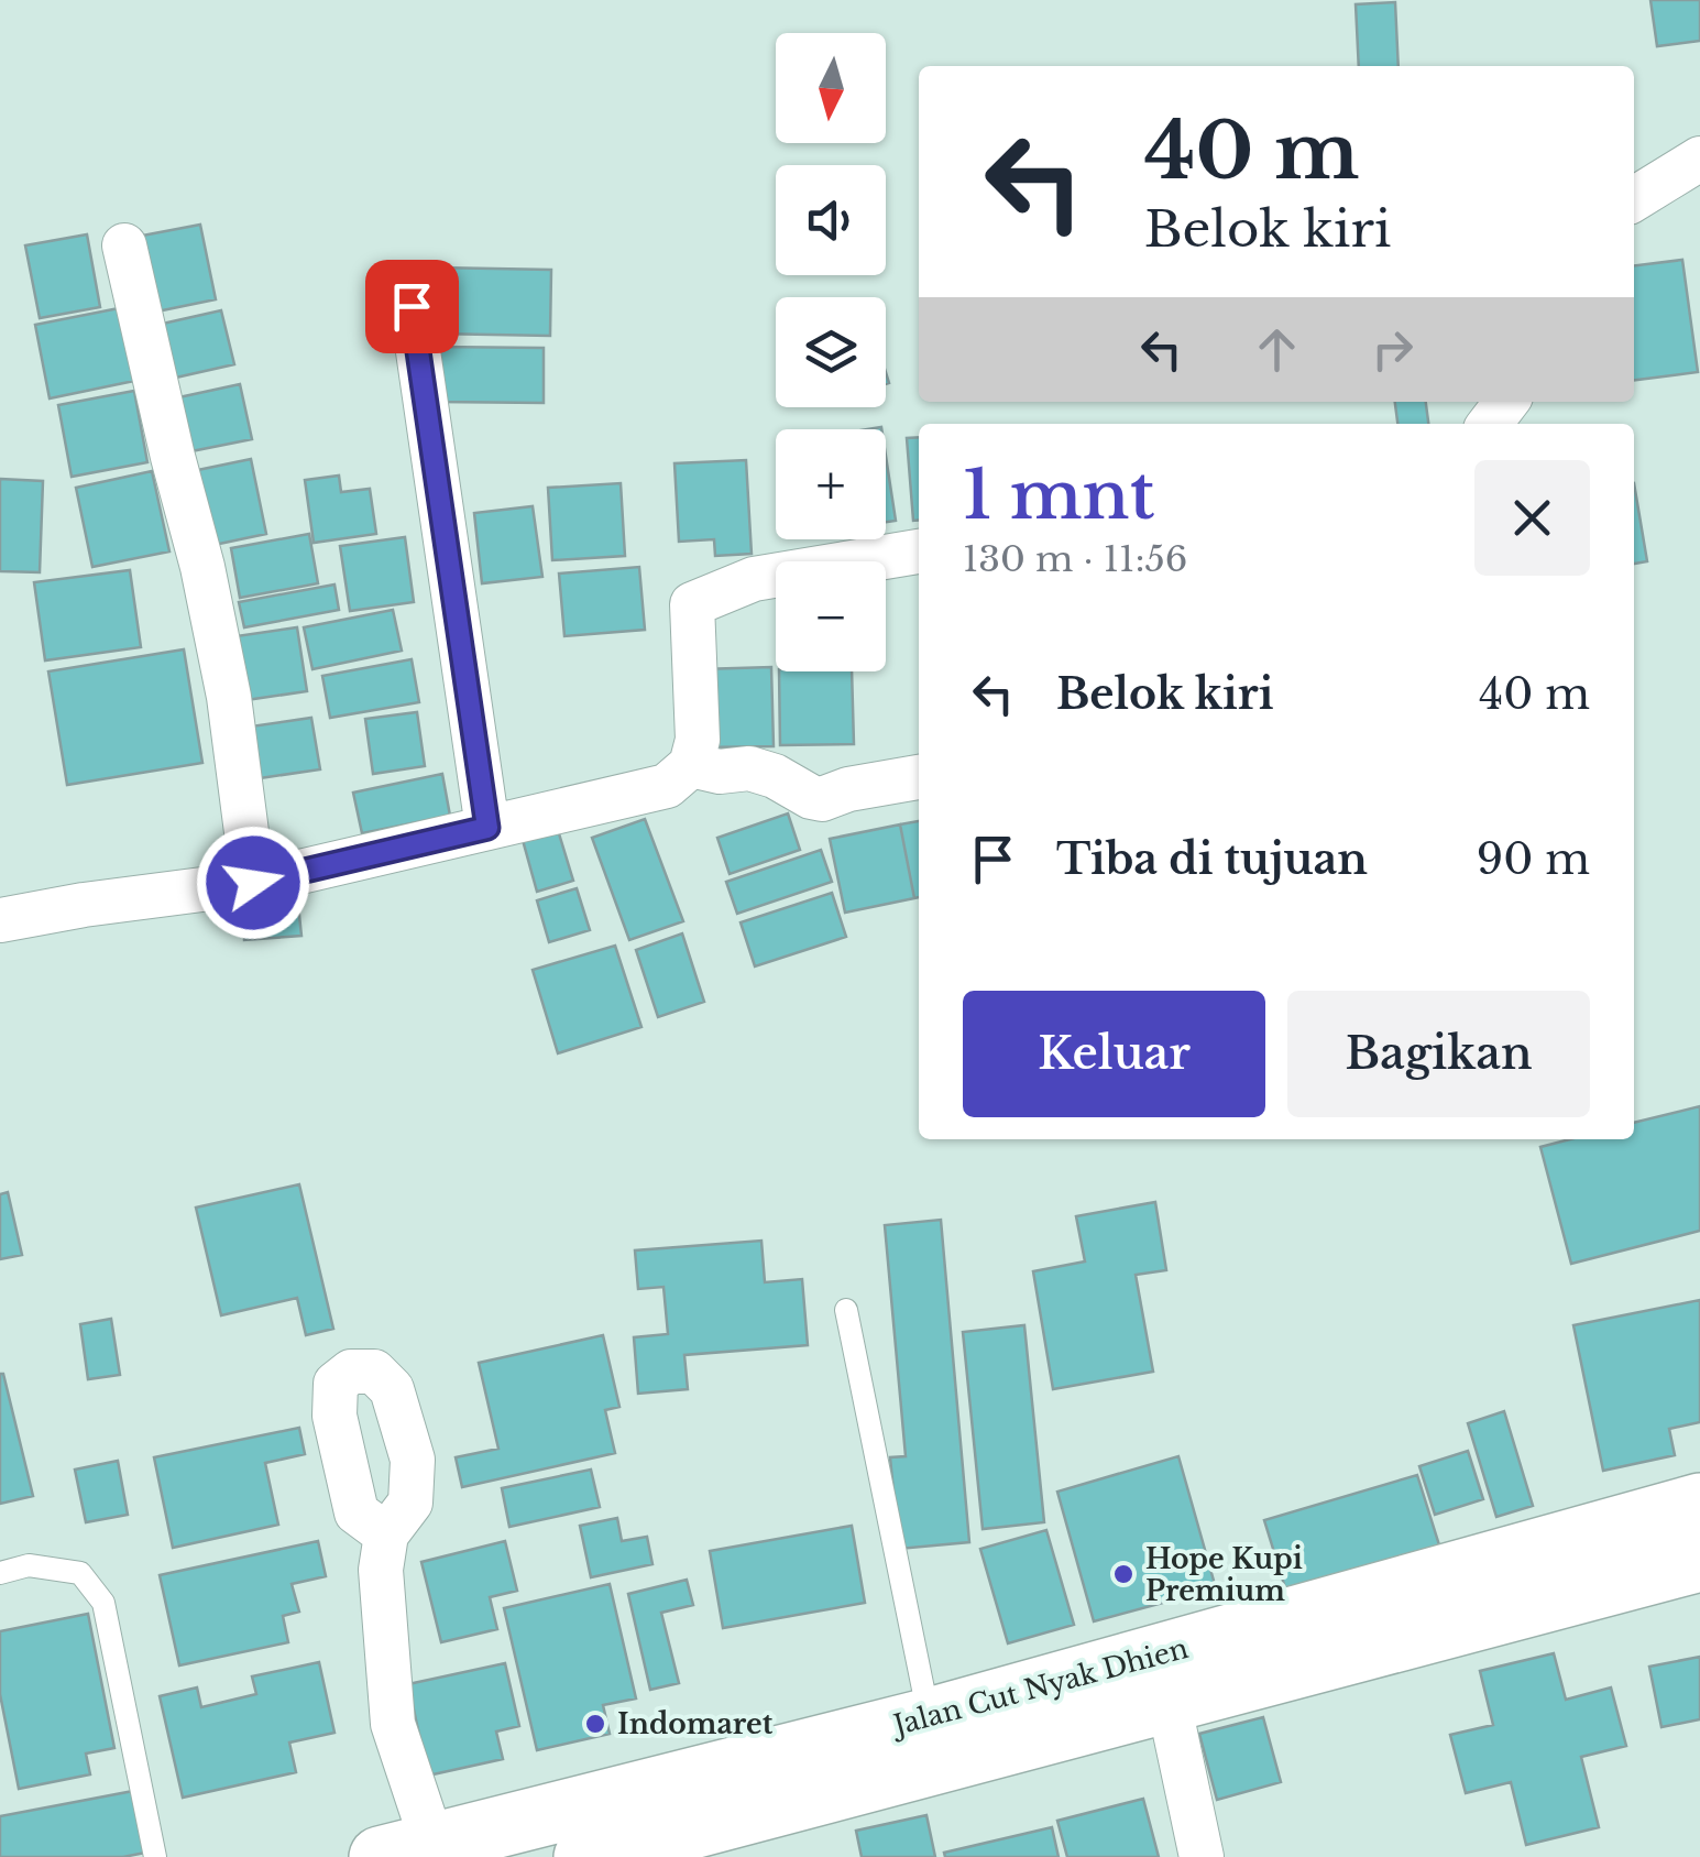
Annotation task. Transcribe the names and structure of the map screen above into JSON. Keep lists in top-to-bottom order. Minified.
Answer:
{"streets":{"highway":["Jalan Cut Nyak Dhien"]},"places":["Hope Kupi Premium","Indomaret"],"north":"bottom","page":{"map_buttons":["+","−"],"turn":["40 m","Belok kiri"],"heading":["1 mnt","130 m · 11:56"],"list":[{"name":"Belok kiri","value":"40 m"},{"name":"Tiba di tujuan","value":"90 m"}],"buttons":["Keluar","Bagikan"]}}
